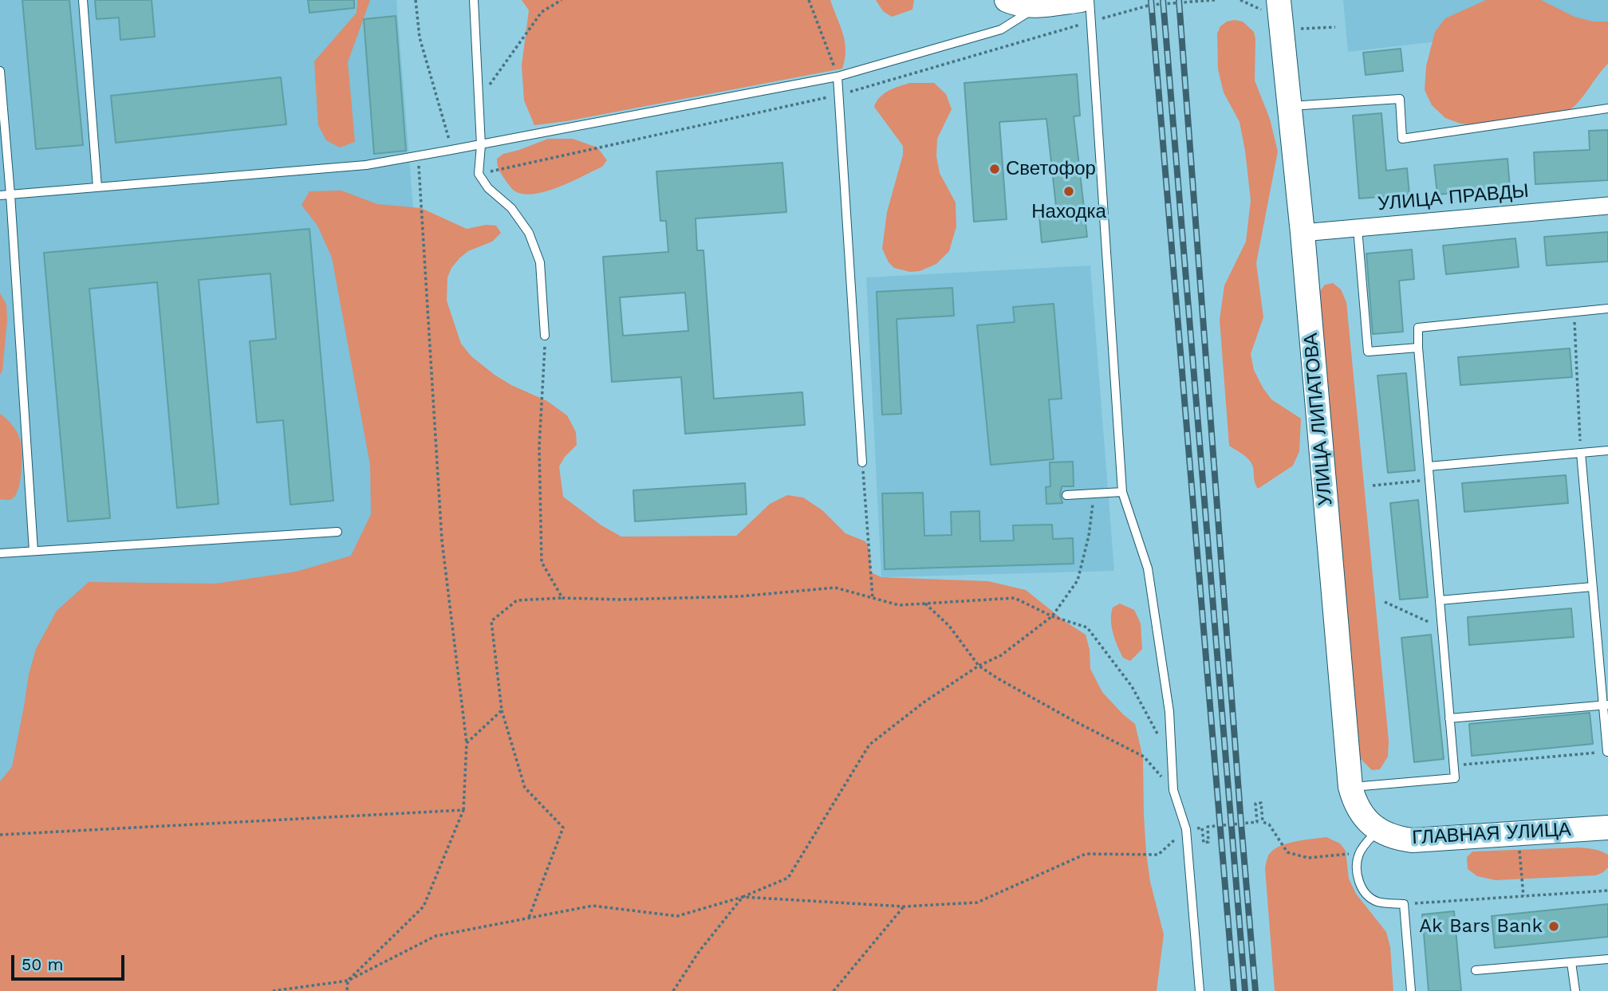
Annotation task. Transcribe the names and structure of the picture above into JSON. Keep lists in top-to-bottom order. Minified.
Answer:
{"streets":{"street":["УЛИЦА ПРАВДЫ","УЛИЦА ЛИПАТОВА","ГЛАВНАЯ УЛИЦА"]},"crossings":[["УЛИЦА ПРАВДЫ","УЛИЦА ЛИПАТОВА"],["УЛИЦА ЛИПАТОВА","ГЛАВНАЯ УЛИЦА"]],"places":["Светофор","Находка","Ak Bars Bank"],"scale_bar":"50 m"}
